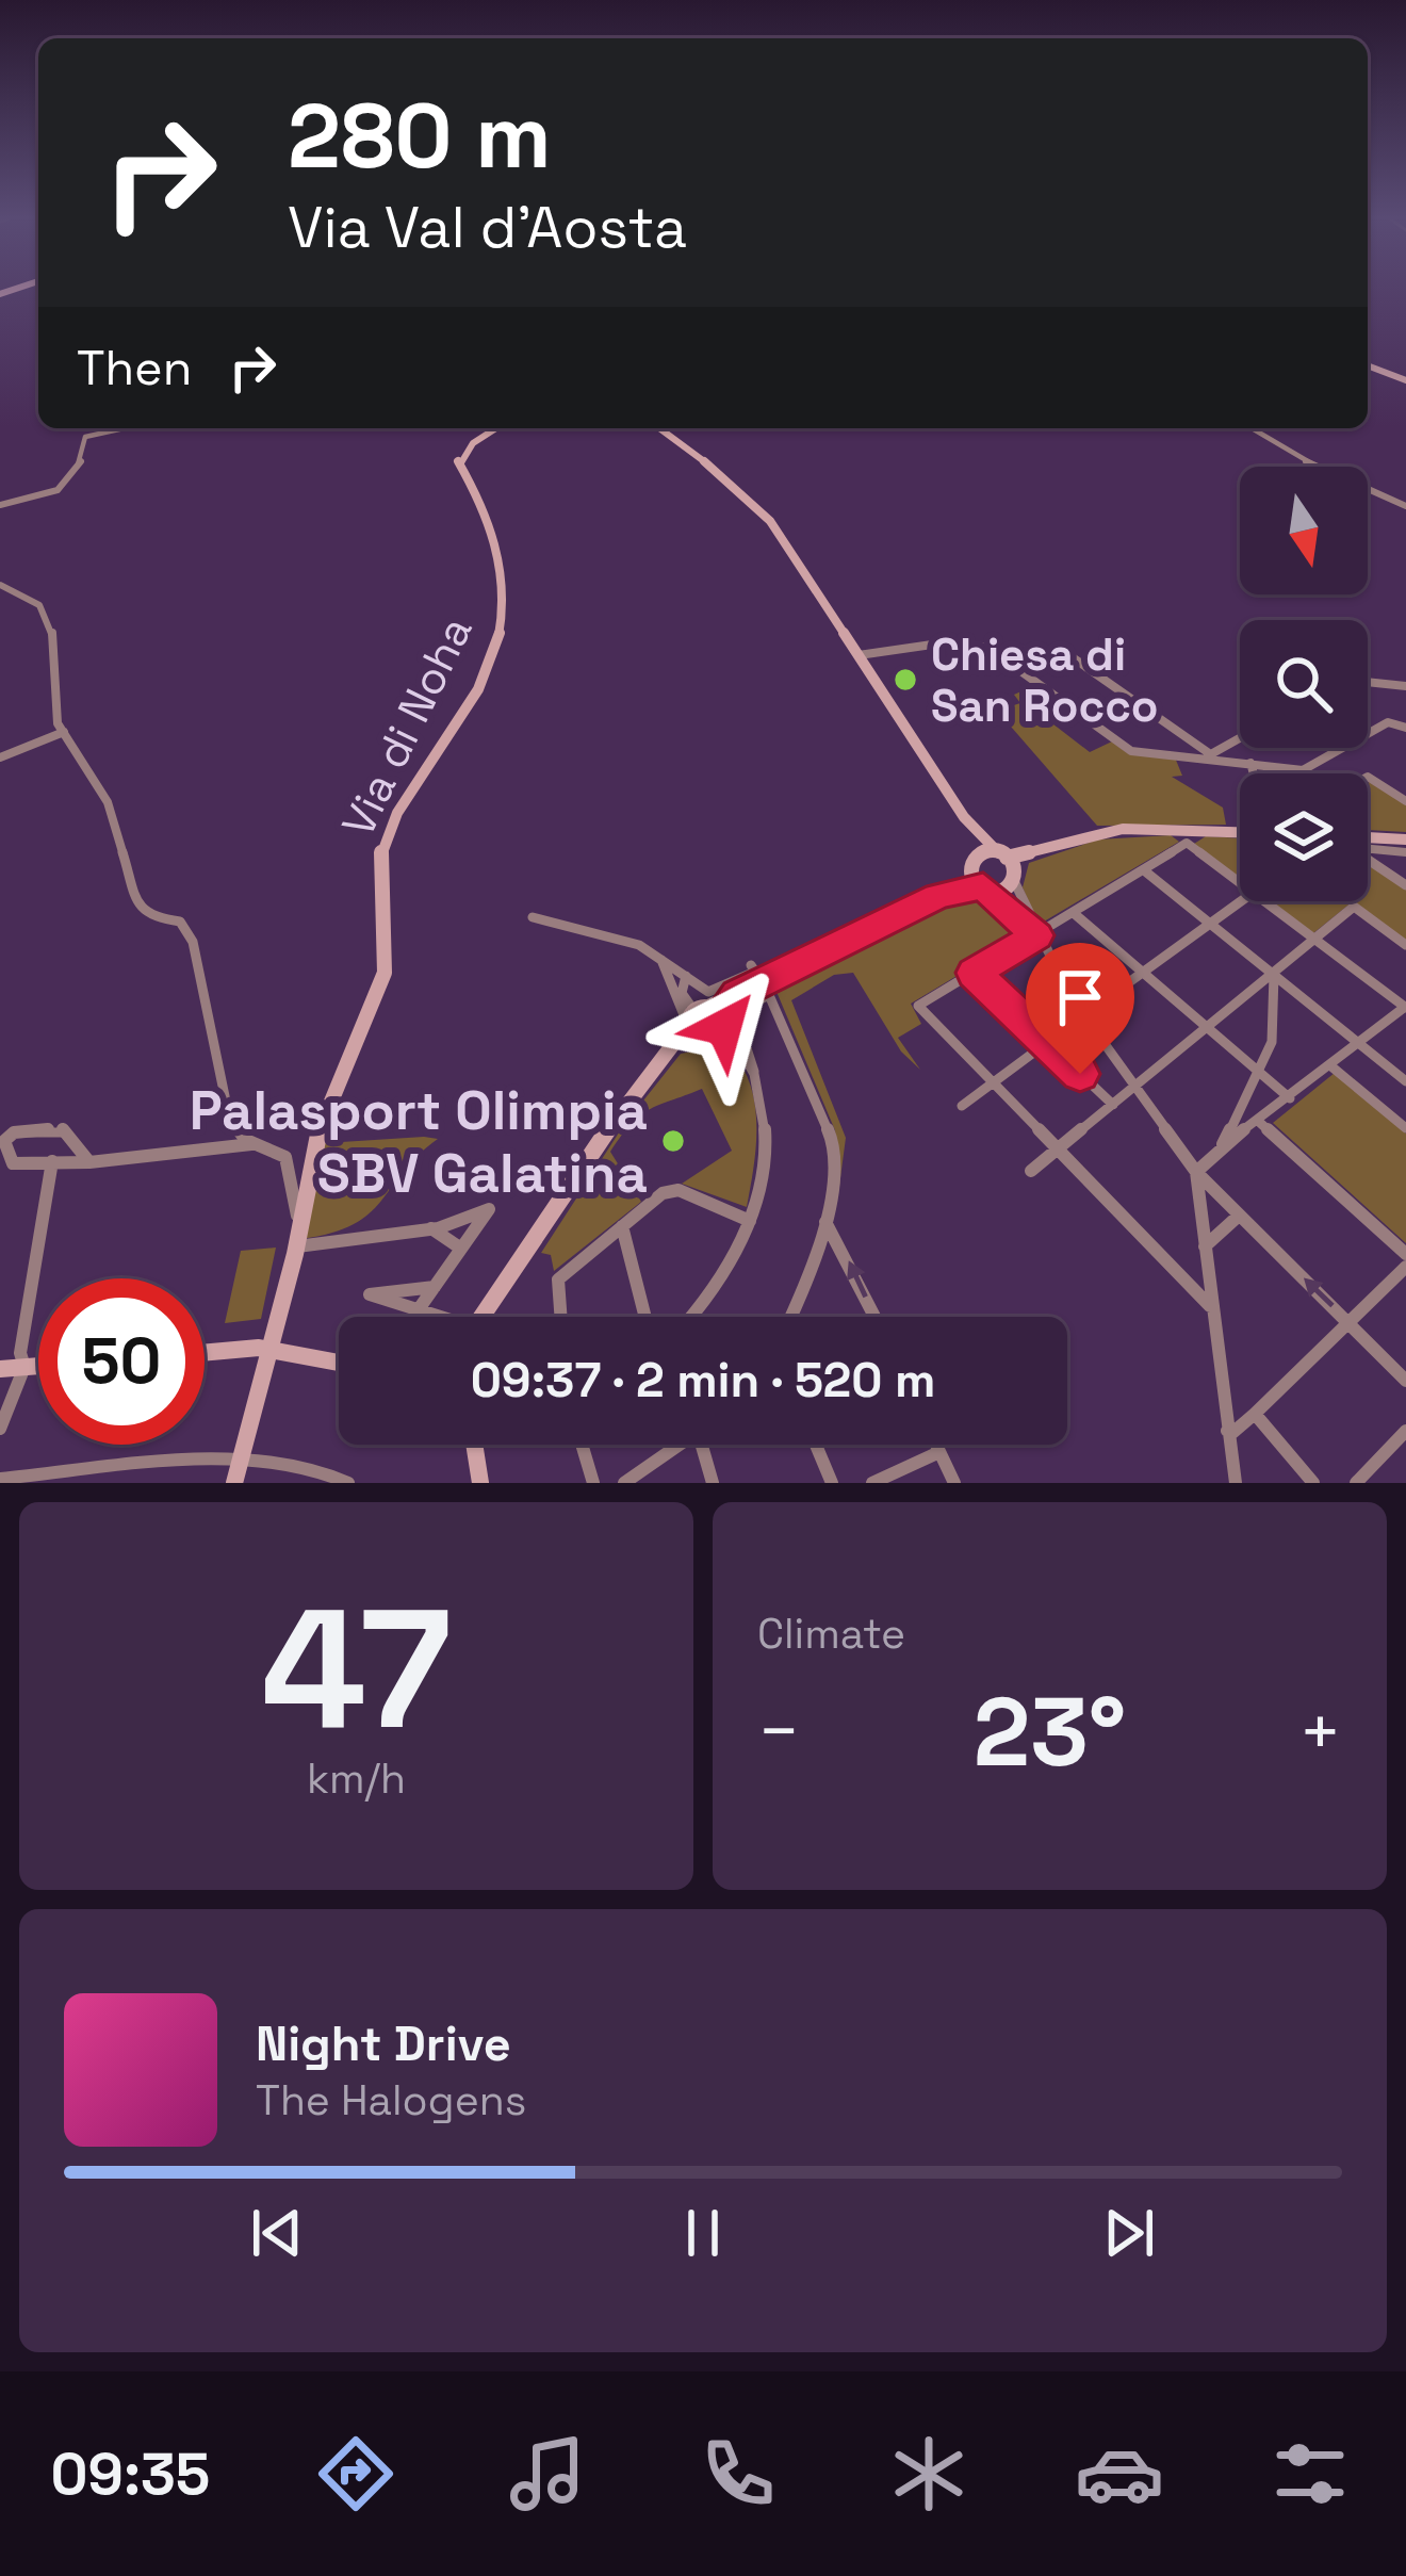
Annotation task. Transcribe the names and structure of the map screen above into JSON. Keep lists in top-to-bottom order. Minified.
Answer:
{"streets":{"street":["Via di Noha"]},"places":["Chiesa di San Rocco","Palasport Olimpia SBV Galatina"],"north":"bottom","page":{"turn":["280 m","Via Val d'Aosta"],"then":"Then","limit":"50","trip":"09:37 · 2 min · 520 m","tile":[["47","km/h"],"Climate"],"heat":["−","23°","+"],"song":["Night Drive","The Halogens"],"tabs":"09:35"}}
